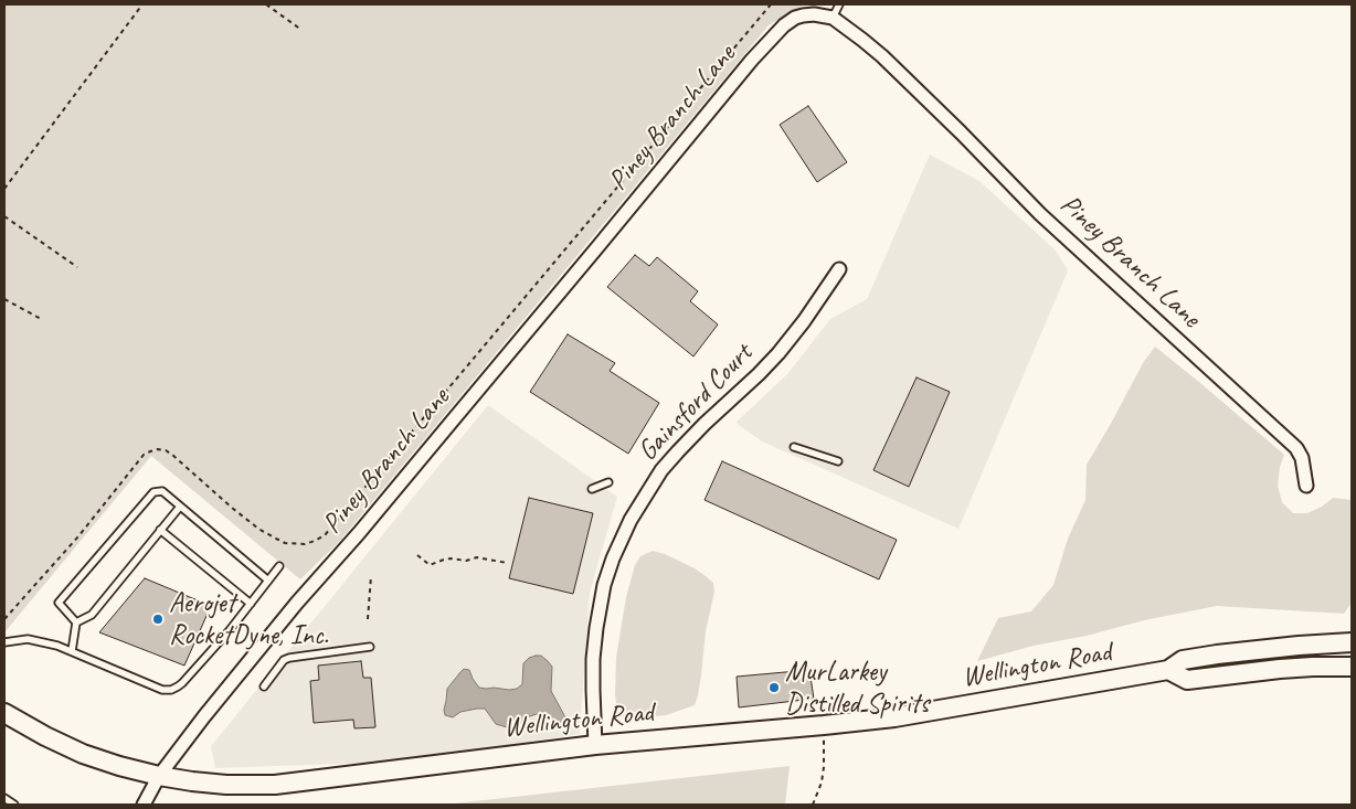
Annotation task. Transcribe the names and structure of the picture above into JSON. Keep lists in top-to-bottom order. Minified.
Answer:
{"streets":{"main road":["Wellington Road"],"street":["Piney Branch Lane","Gainsford Court"]},"crossings":[["Piney Branch Lane","Wellington Road"],["Gainsford Court","Wellington Road"]],"places":["Aerojet RocketDyne, Inc.","MurLarkey Distilled Spirits"]}
